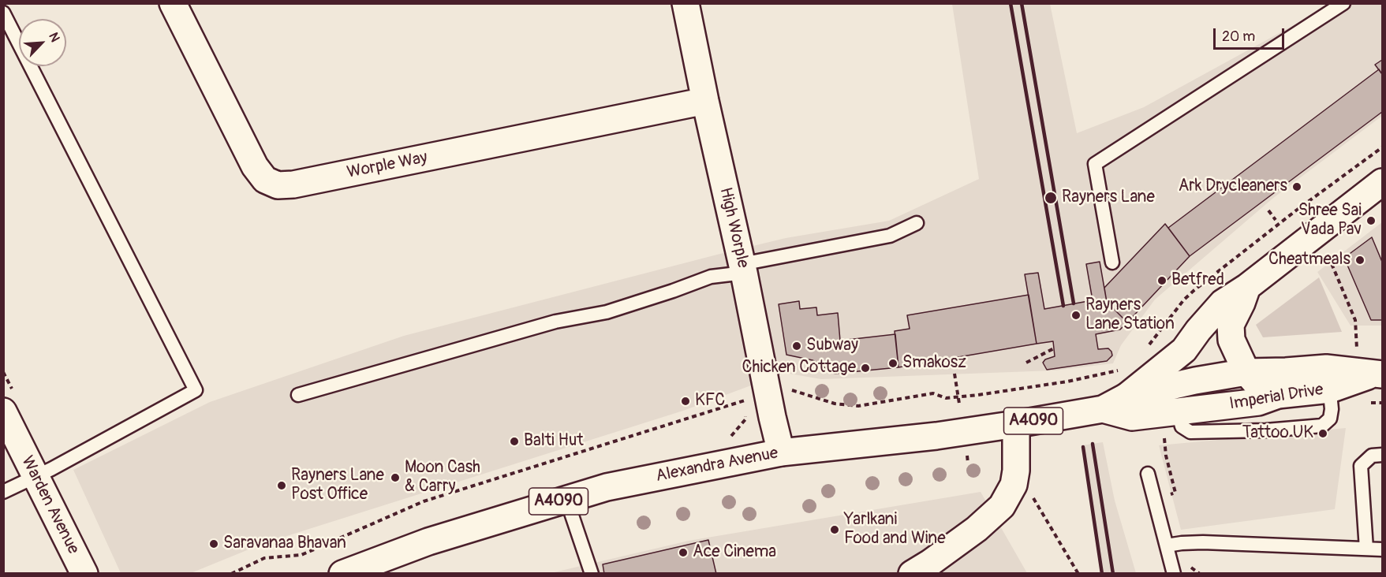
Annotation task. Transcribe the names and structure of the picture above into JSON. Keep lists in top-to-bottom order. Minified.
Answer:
{"streets":{"street":["Worple Way","High Worple","Imperial Drive","A4090","Alexandra Avenue","Warden Avenue"]},"crossings":[["Worple Way","High Worple"],["High Worple","Alexandra Avenue"],["Imperial Drive","Alexandra Avenue"]],"places":["Ark Drycleaners","Rayners Lane","Shree Sai Vada Pav","Cheatmeals","Betfred","Rayners Lane Station","Subway","Smakosz","Chicken Cottage","KFC","Tattoo UK","Balti Hut","Moon Cash & Carry","Rayners Lane Post Office","Yarlkani Food and Wine","Saravanaa Bhavan","Ace Cinema"],"scale_bar":"20 m","north":"top right"}
